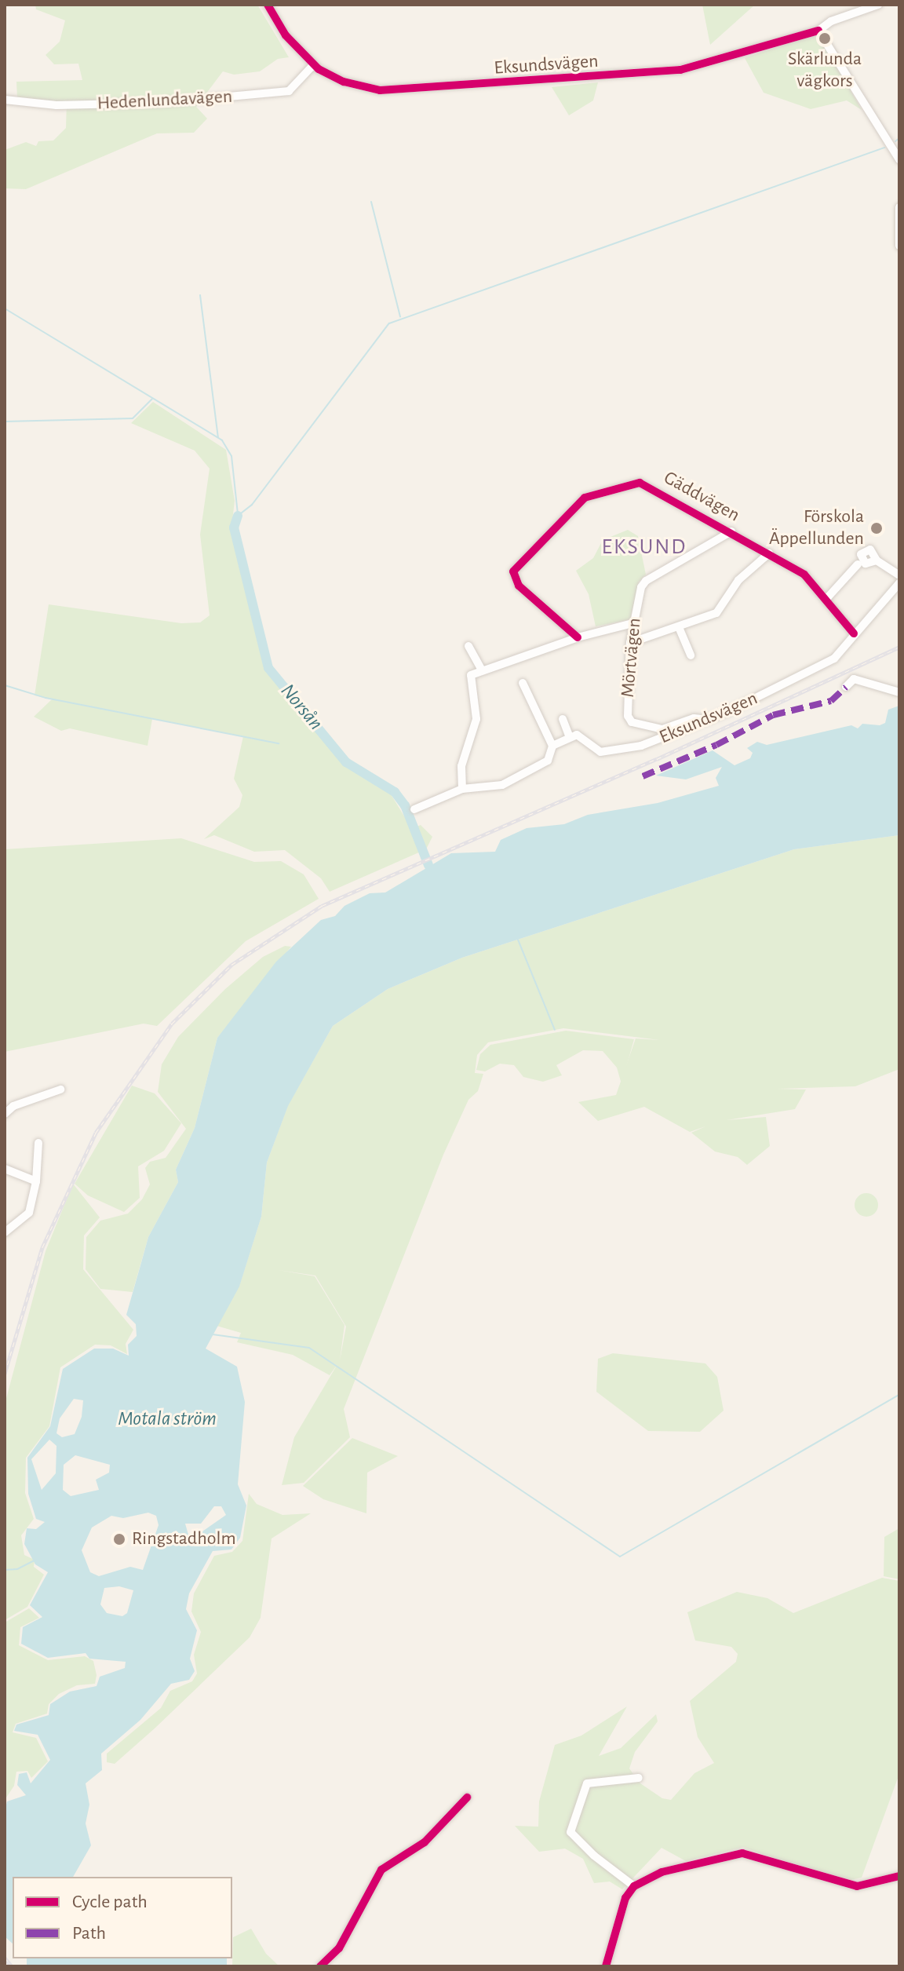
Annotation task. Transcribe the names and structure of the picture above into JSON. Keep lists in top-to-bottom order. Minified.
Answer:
{"streets":{"street":["Eksundsvägen","Hedenlundavägen","Gäddvägen","Mörtvägen"]},"crossings":[["Eksundsvägen","Hedenlundavägen"],["Eksundsvägen","Gäddvägen"],["Eksundsvägen","Mörtvägen"],["Gäddvägen","Mörtvägen"]],"districts":["EKSUND"],"water":["Norsån","Motala ström"],"places":["Skärlunda vägkors","Förskola Äppellunden","Ringstadholm"],"legend":["Cycle path","Path"]}
